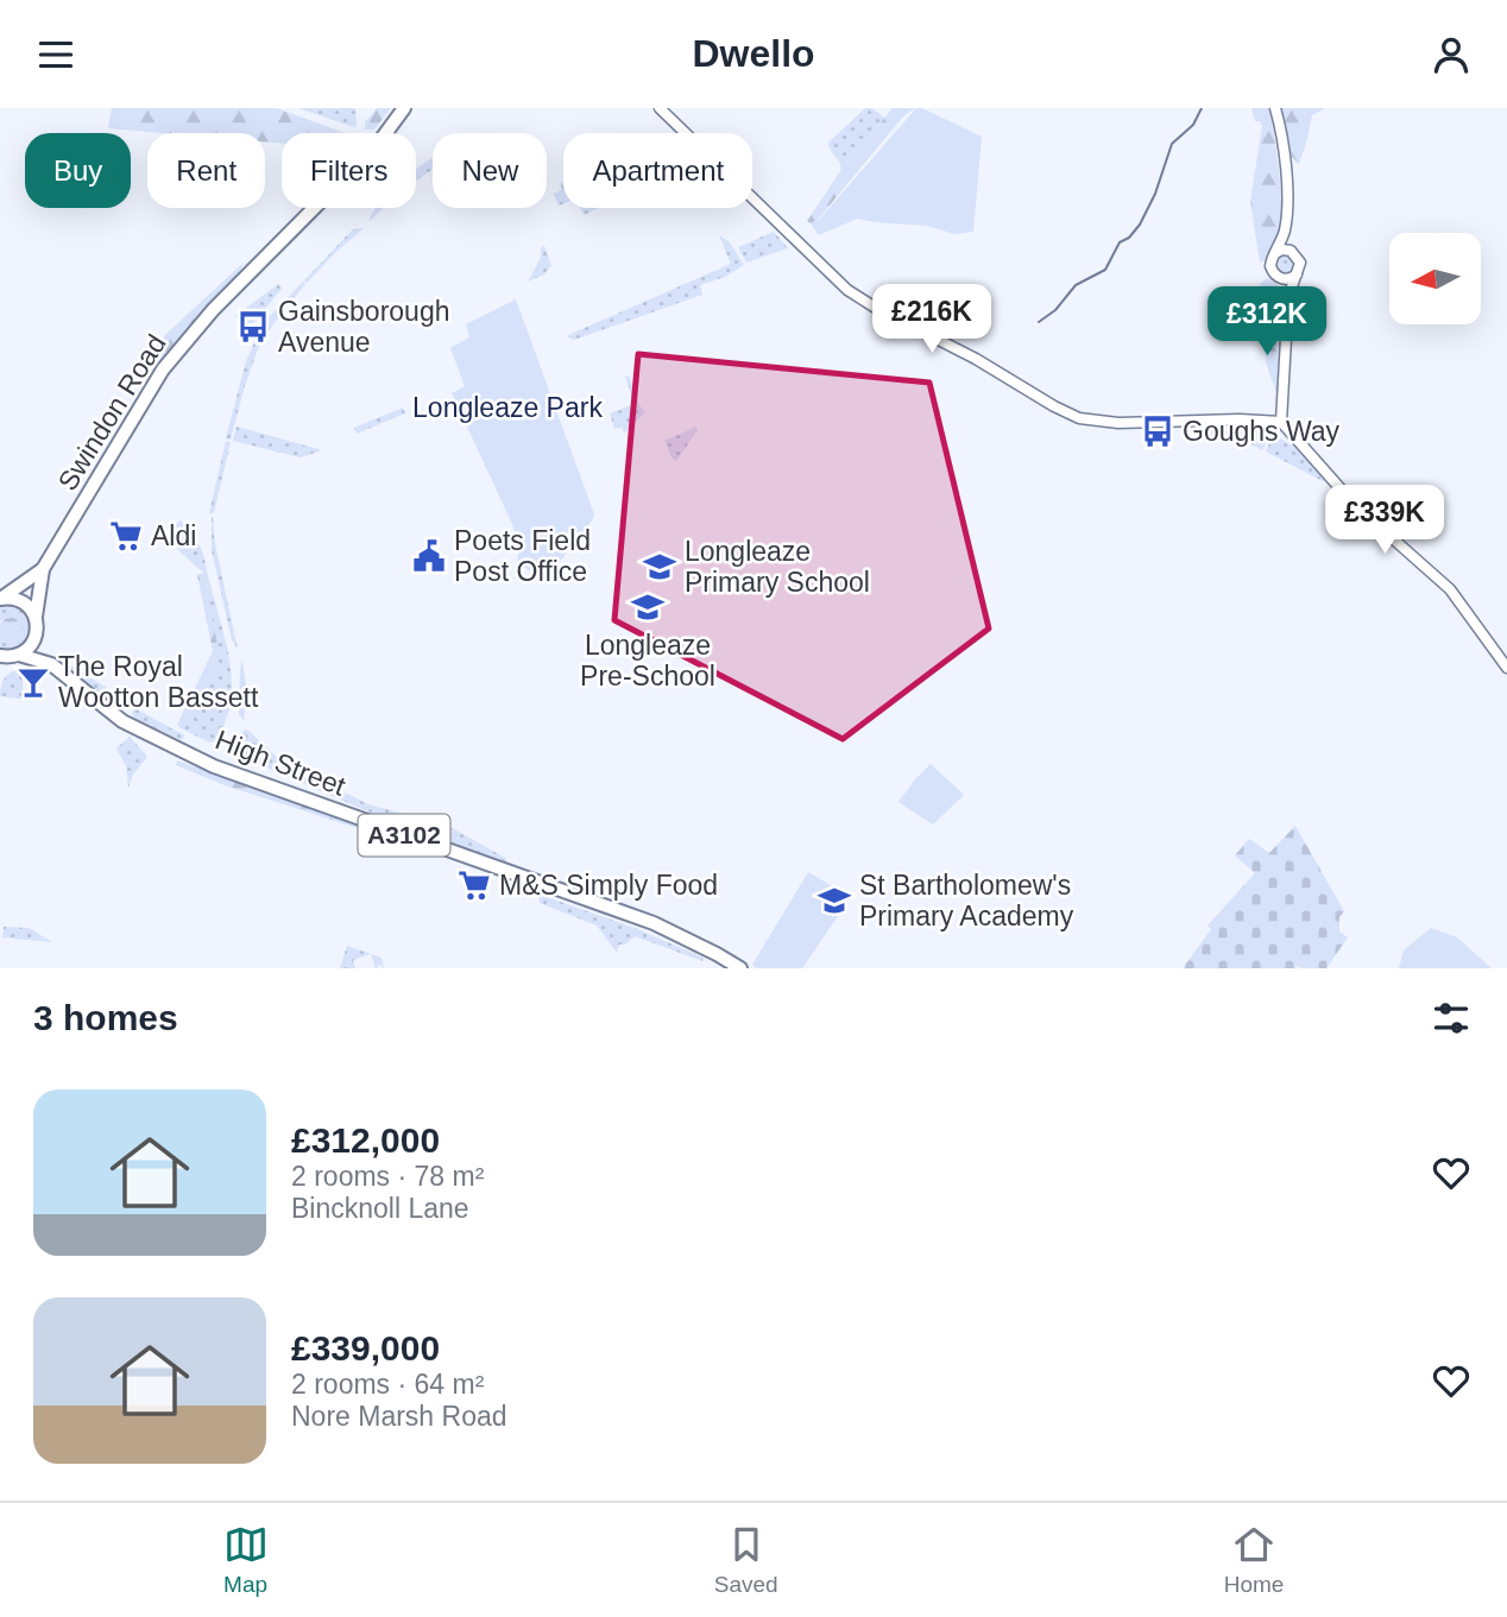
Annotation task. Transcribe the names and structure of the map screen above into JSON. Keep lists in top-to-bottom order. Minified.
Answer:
{"streets":{"main road":["Swindon Road","High Street","A3102"]},"crossings":[["Swindon Road","A3102"],["High Street","A3102"]],"parks":["Longleaze Park"],"places":{"bus stop":["Gainsborough Avenue","Goughs Way"],"supermarket":["Aldi","M&S Simply Food"],"public building":["Poets Field Post Office"],"school or university":["Longleaze Primary School","Longleaze Pre-School","St Bartholomew's Primary Academy"],"bar":["The Royal Wootton Bassett"]},"north":"left","page":{"header":"Dwello","chip":["Buy","Rent","Filters","New","Apartment"],"price":["£216K","£312K","£339K"],"heading":"3 homes","list":[{"name":"£312,000","note":"2 rooms · 78 m² · Bincknoll Lane"},{"name":"£339,000","note":"2 rooms · 64 m² · Nore Marsh Road"}],"tabs":["Map","Saved","Home"]}}
